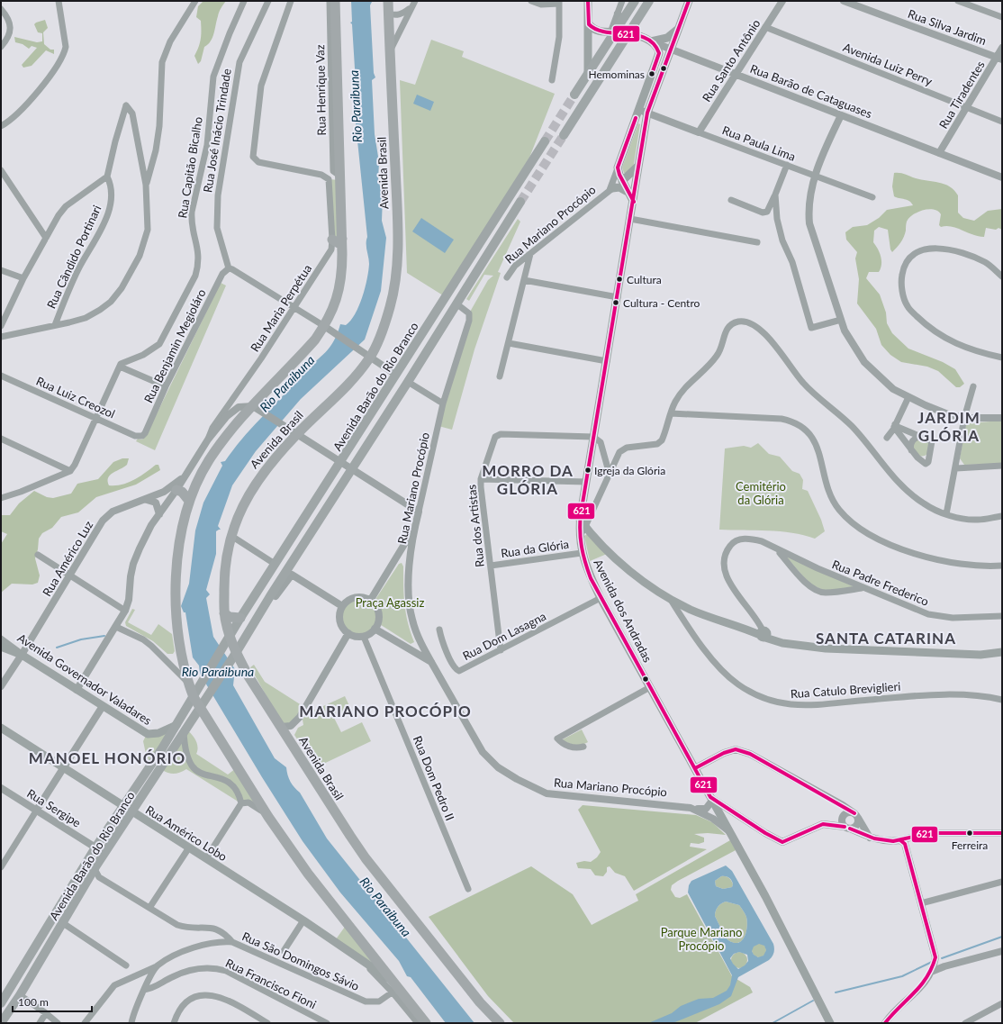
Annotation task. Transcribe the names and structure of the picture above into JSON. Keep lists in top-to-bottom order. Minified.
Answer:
{"streets":{"highway":["Avenida Brasil"],"main road":["Rua Barão de Cataguases","Rua Mariano Procópio","Avenida Barão do Rio Branco","Avenida dos Andradas","Avenida Governador Valadares","Rua Américo Lobo"],"street":["Rua Silva Jardim","Rua Santo Antônio","Avenida Luiz Perry","Rua Henrique Vaz","Rua Tiradentes","Rua José Inácio Trindade","Rua Paula Lima","Rua Capitão Bicalho","Rua Cândido Portinari","Rua Maria Perpétua","Rua Benjamin Megioláro","Rua Luiz Creozol","Rua dos Artistas","Rua da Glória","Rua Américo Luz","Rua Padre Frederico","Rua Dom Lasagna","Rua Catulo Breviglieri","Rua Dom Pedro II","Rua Sergipe","Rua São Domingos Sávio","Rua Francisco Fioni"]},"crossings":[["Rua Silva Jardim","Rua Tiradentes"],["Rua Santo Antônio","Avenida Luiz Perry"],["Rua Santo Antônio","Rua Barão de Cataguases"],["Rua Santo Antônio","Rua Paula Lima"],["Avenida Luiz Perry","Rua Tiradentes"],["Rua Barão de Cataguases","Rua Tiradentes"],["Rua Barão de Cataguases","Avenida dos Andradas"],["Rua José Inácio Trindade","Rua Benjamin Megioláro"],["Rua Paula Lima","Avenida dos Andradas"],["Avenida Brasil","Avenida Barão do Rio Branco"],["Rua Mariano Procópio","Avenida Barão do Rio Branco"],["Rua Mariano Procópio","Avenida dos Andradas"],["Rua Maria Perpétua","Rua Américo Luz"],["Rua Maria Perpétua","Avenida Governador Valadares"],["Rua Benjamin Megioláro","Rua Luiz Creozol"],["Avenida Barão do Rio Branco","Avenida Governador Valadares"],["Avenida Barão do Rio Branco","Rua Sergipe"],["Avenida Barão do Rio Branco","Rua Américo Lobo"],["Rua dos Artistas","Rua da Glória"],["Rua dos Artistas","Avenida dos Andradas"],["Rua dos Artistas","Rua Dom Lasagna"],["Rua da Glória","Avenida dos Andradas"],["Rua Américo Luz","Avenida Governador Valadares"],["Avenida dos Andradas","Rua Dom Lasagna"],["Rua Américo Lobo","Rua São Domingos Sávio"]],"districts":["JARDIM GLÓRIA","MORRO DA GLÓRIA","SANTA CATARINA","MARIANO PROCÓPIO","MANOEL HONÓRIO"],"water":["Rio Paraibuna"],"parks":["Cemitério da Glória","Praça Agassiz","Parque Mariano Procópio"],"places":["Hemominas","Cultura","Cultura - Centro","Igreja da Glória","Ferreira"],"lines":["transit line 621"],"scale_bar":"100 m"}
